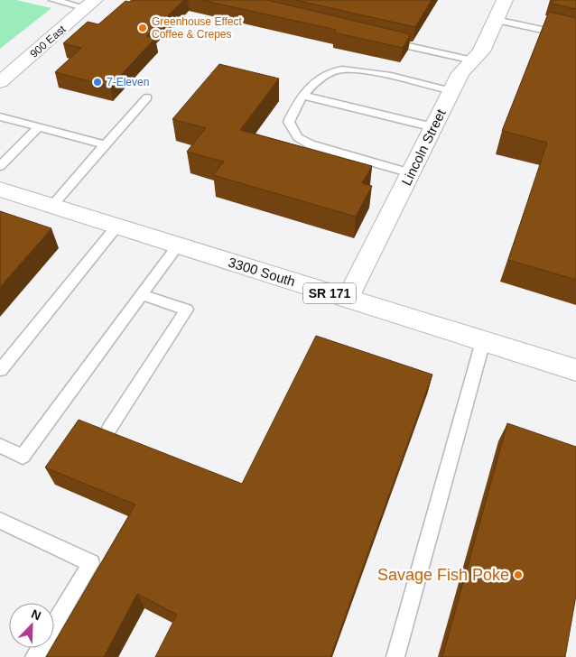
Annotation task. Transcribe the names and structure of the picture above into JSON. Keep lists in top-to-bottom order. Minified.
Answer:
{"streets":{"street":["900 East","Lincoln Street","3300 South","SR 171"]},"crossings":[["Lincoln Street","3300 South"]],"places":["Greenhouse Effect Coffee & Crepes","7-Eleven","Savage Fish Poke"],"north":"top right"}
